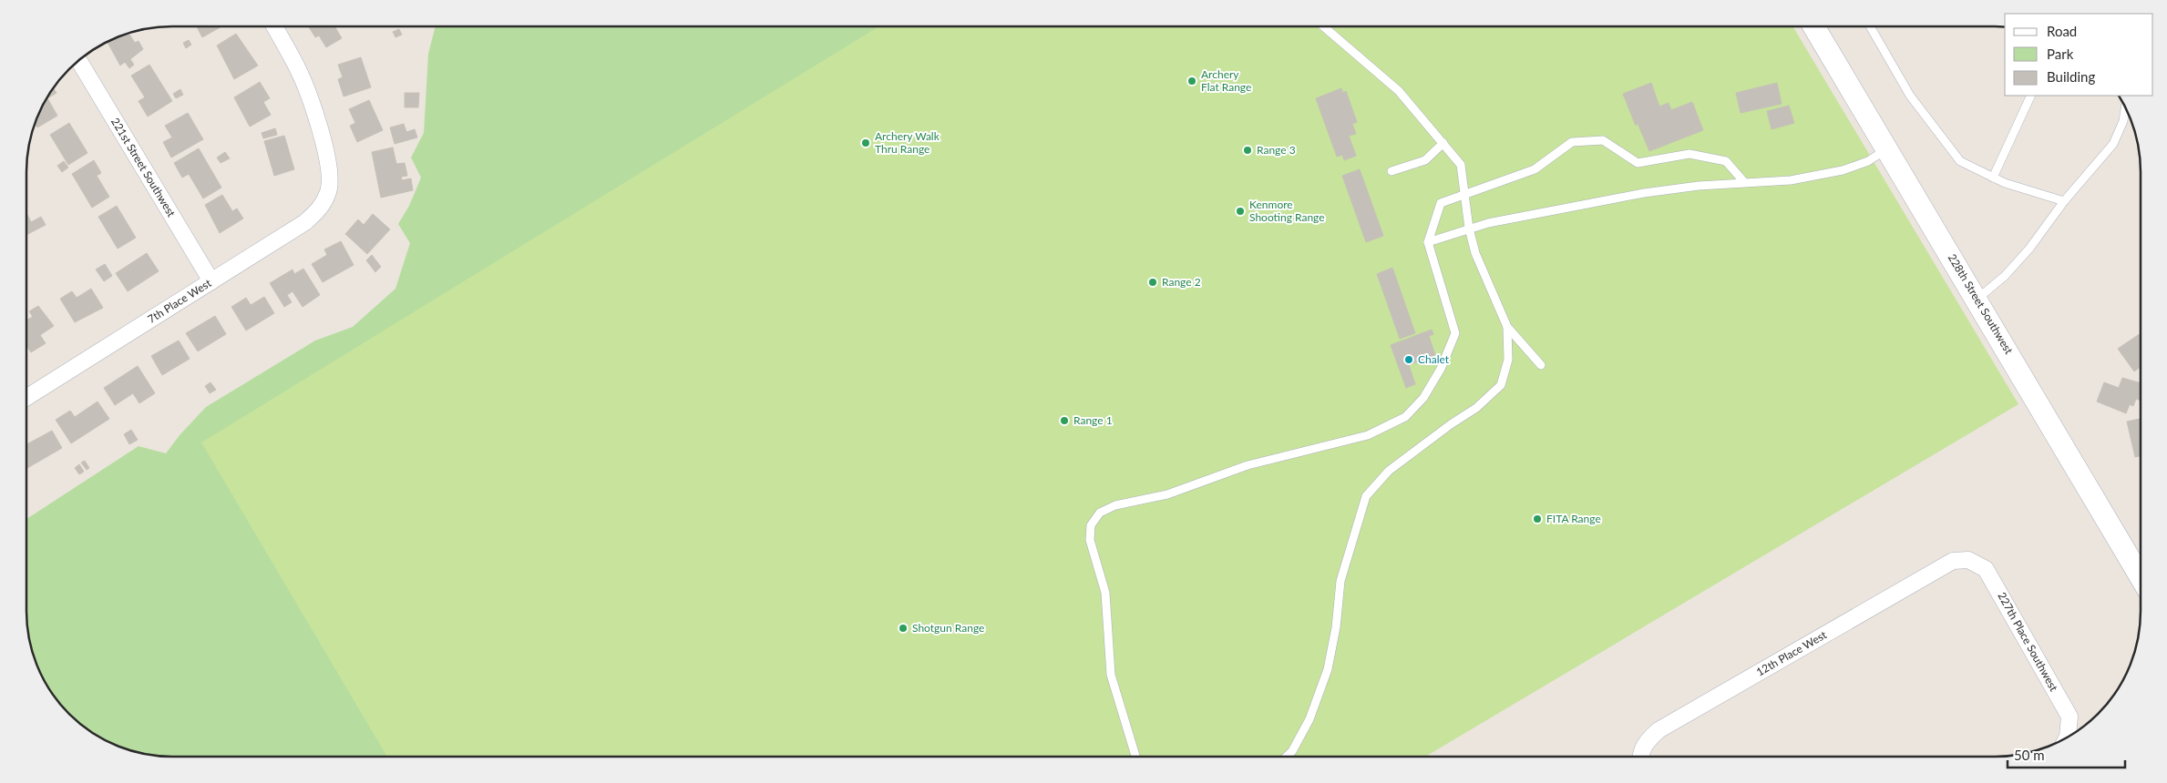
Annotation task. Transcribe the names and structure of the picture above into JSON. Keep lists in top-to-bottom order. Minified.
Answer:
{"streets":{"main road":["228th Street Southwest"],"street":["221st Street Southwest","7th Place West","227th Place Southwest","12th Place West"]},"crossings":[["221st Street Southwest","7th Place West"],["227th Place Southwest","12th Place West"]],"places":["Archery Flat Range","Archery Walk Thru Range","Range 3","Kenmore Shooting Range","Range 2","Chalet","Range 1","FITA Range","Shotgun Range"],"legend":["Road","Park","Building"],"scale_bar":"50 m"}
